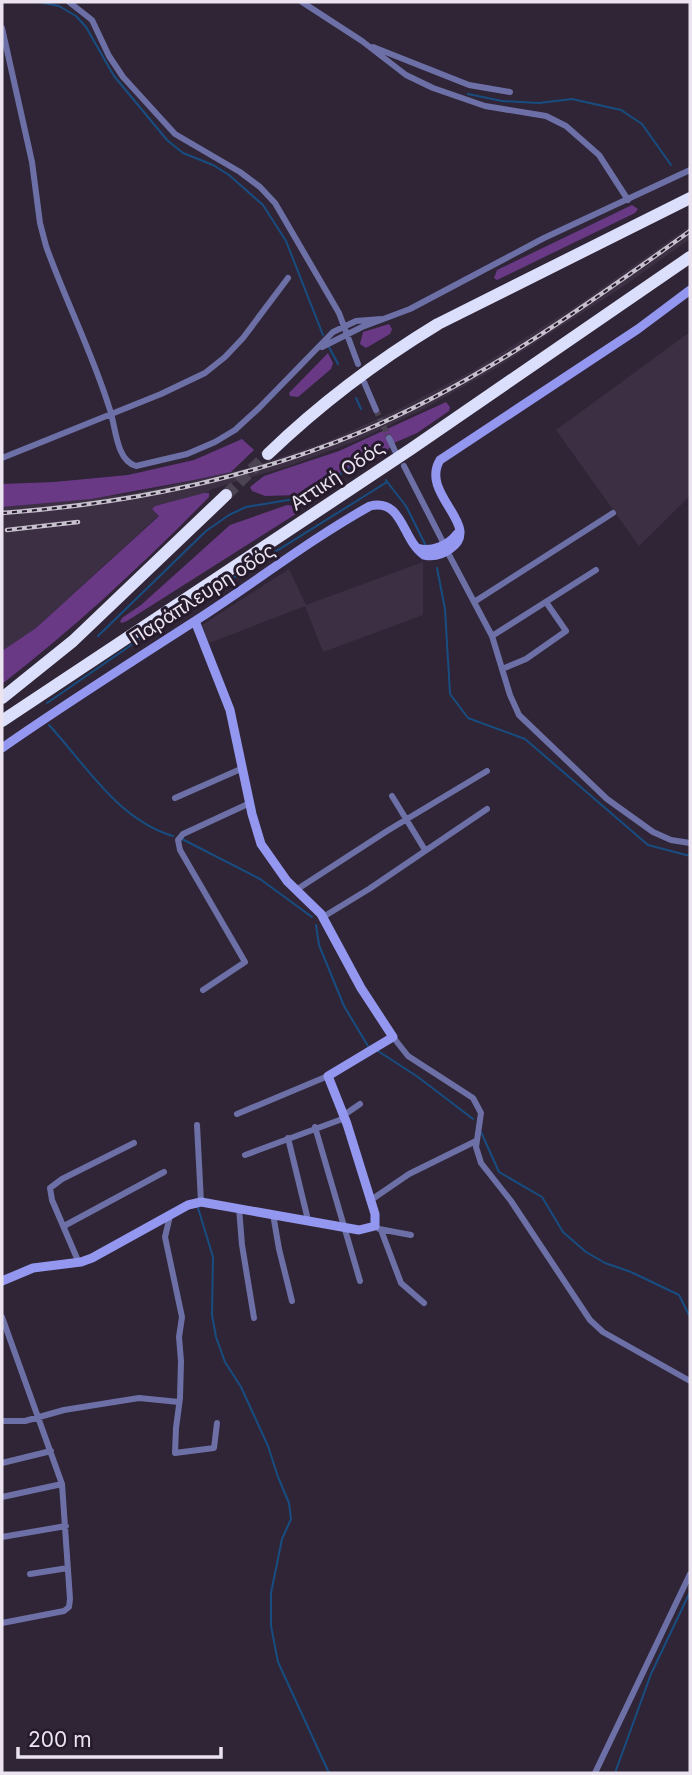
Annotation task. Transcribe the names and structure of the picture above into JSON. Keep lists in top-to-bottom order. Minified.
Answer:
{"streets":{"highway":["Αττική Οδός"],"street":["Παράπλευρη οδός"]},"scale_bar":"200 m"}
